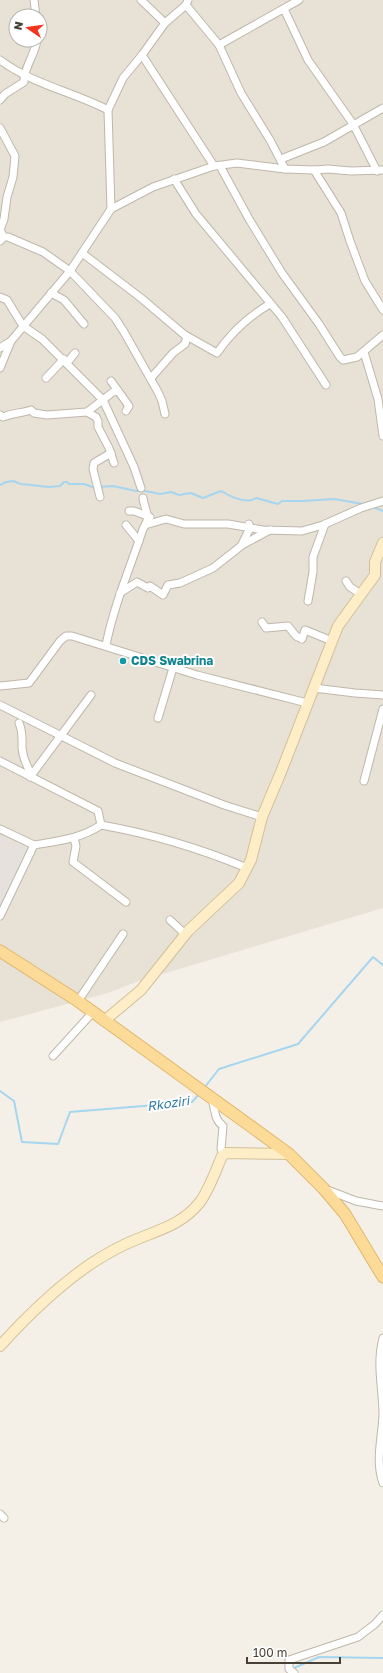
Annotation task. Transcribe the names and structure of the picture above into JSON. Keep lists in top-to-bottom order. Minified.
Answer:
{"water":["Rkoziri"],"places":["CDS Swabrina"],"scale_bar":"100 m","north":"left"}
